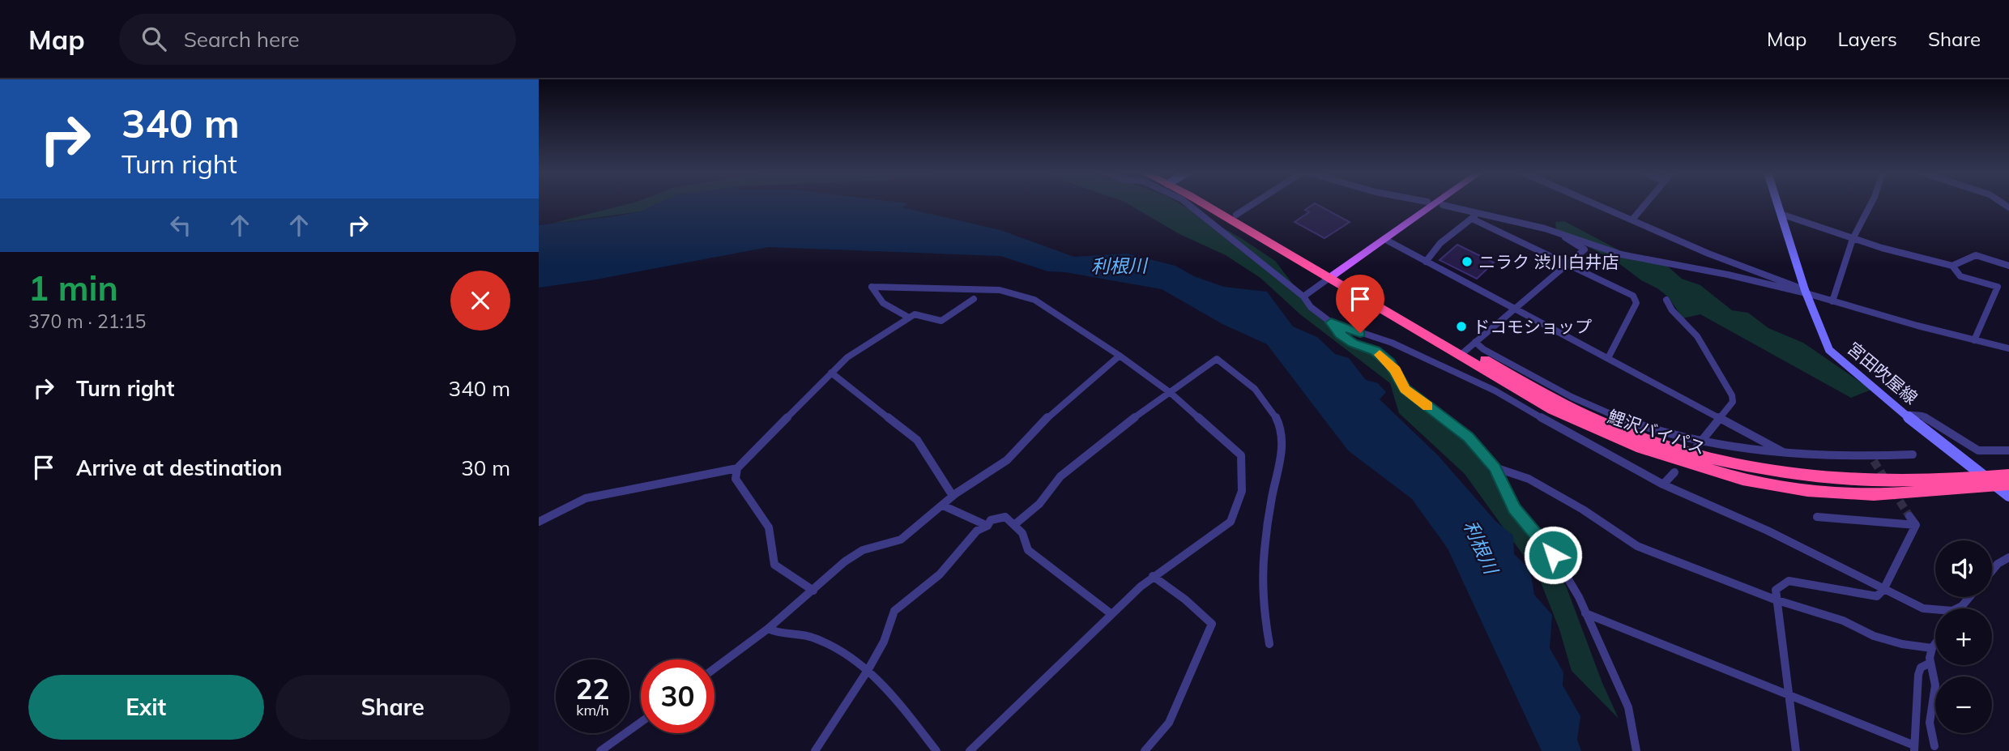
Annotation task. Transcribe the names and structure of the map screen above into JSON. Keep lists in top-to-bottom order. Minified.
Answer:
{"streets":{"highway":["鯉沢バイパス"],"main road":["宮田吹屋線"]},"crossings":[["宮田吹屋線","鯉沢バイパス"]],"water":["利根川"],"places":["ニラク 渋川白井店","ドコモショップ"],"page":{"header":"Map","search":"Search here","nav":["Map","Layers","Share"],"turn":["340 m","Turn right"],"heading":["1 min","370 m · 21:15"],"list":[{"name":"Turn right","value":"340 m"},{"name":"Arrive at destination","value":"30 m"}],"map_buttons":["+","−"],"speed":"22 km/h","limit":"30","buttons":["Exit","Share"]}}
